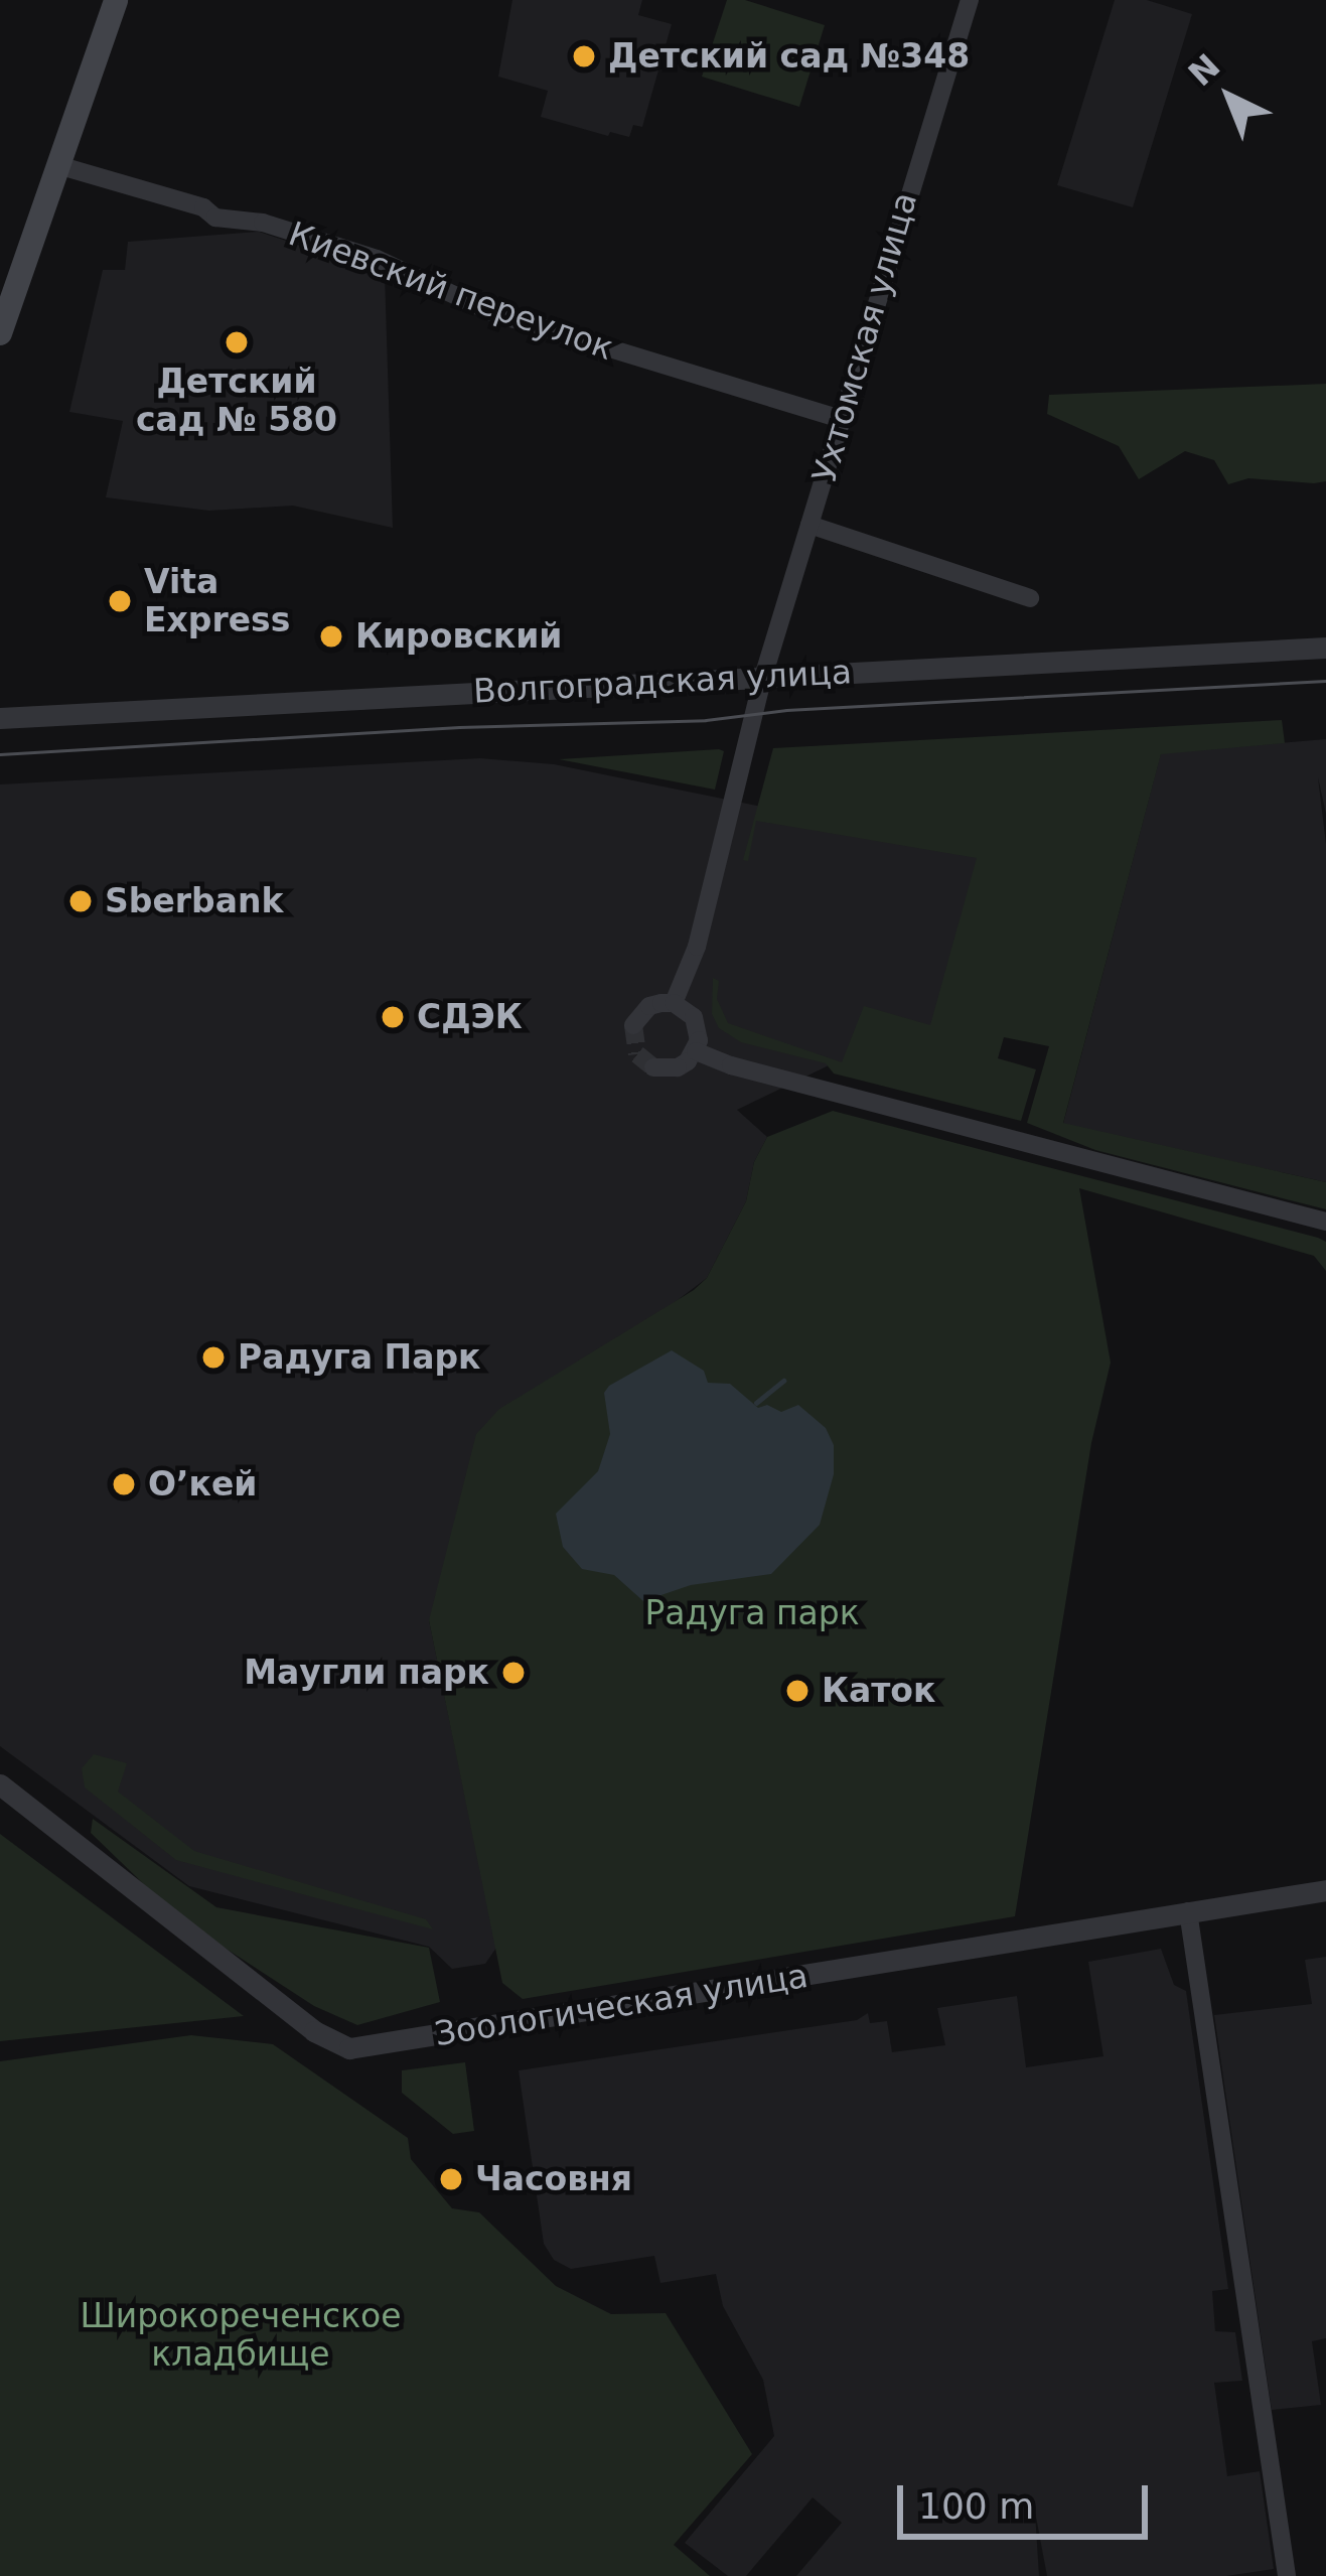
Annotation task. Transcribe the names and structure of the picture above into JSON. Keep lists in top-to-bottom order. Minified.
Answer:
{"streets":{"street":["Киевский переулок","Ухтомская улица","Волгоградская улица","Зоологическая улица"]},"crossings":[["Киевский переулок","Ухтомская улица"],["Ухтомская улица","Волгоградская улица"]],"parks":["Радуга парк","Широкореченское кладбище"],"places":["Детский сад №348","Детский сад № 580","Vita Express","Кировский","Sberbank","СДЭК","Радуга Парк","О’кей","Маугли парк","Каток","Часовня"],"scale_bar":"100 m","north":"top left"}
